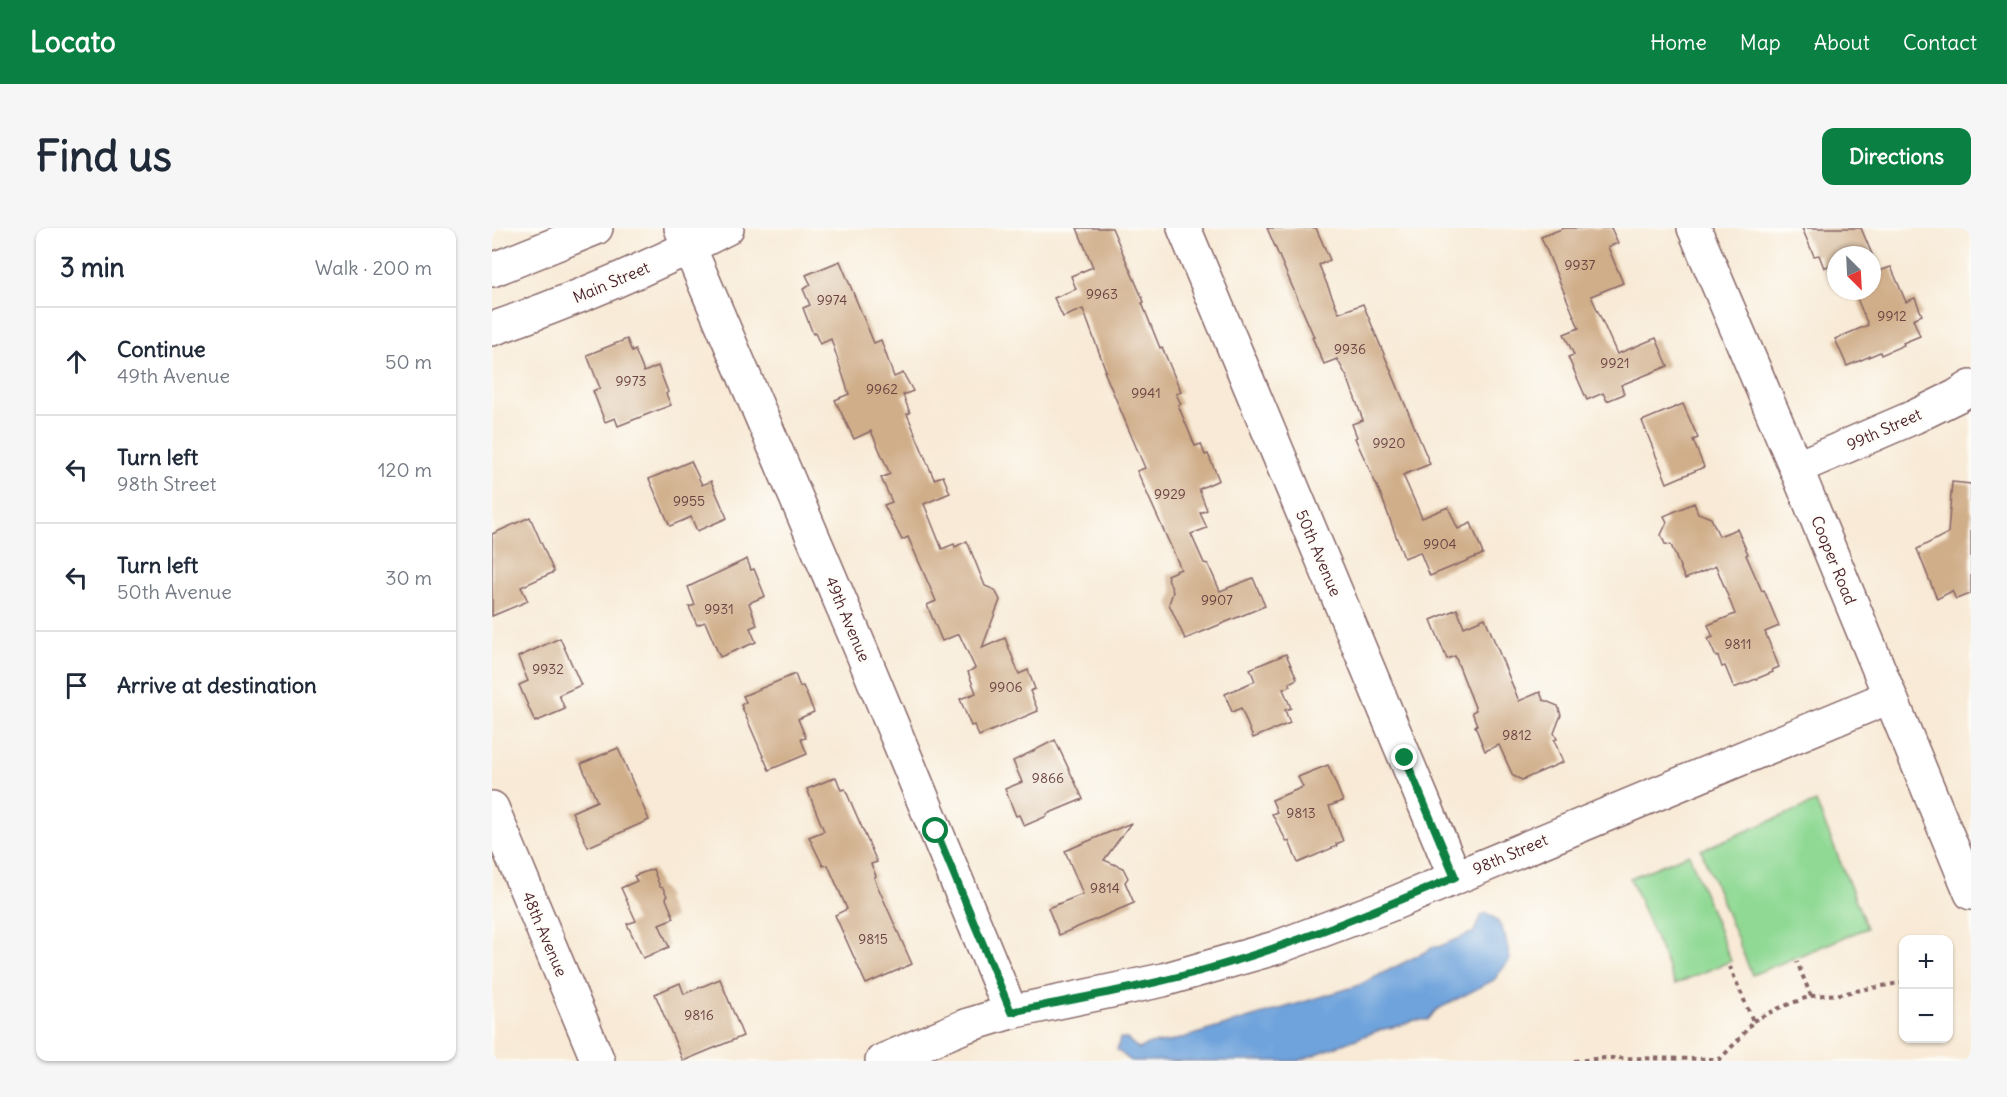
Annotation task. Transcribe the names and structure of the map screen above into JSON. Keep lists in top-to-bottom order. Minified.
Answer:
{"streets":{"street":["Main Street","99th Street","50th Avenue","Cooper Road","49th Avenue","98th Street","48th Avenue"]},"crossings":[["Main Street","49th Avenue"],["99th Street","Cooper Road"],["50th Avenue","98th Street"],["Cooper Road","98th Street"],["49th Avenue","98th Street"]],"house_numbers":["9937","9963","9974","9912","9936","9921","9973","9962","9941","9920","9929","9955","9904","9907","9931","9811","9932","9906","9812","9866","9813","9814","9815","9816"],"north":"bottom right","page":{"header":"Locato","nav":["Home","Map","About","Contact"],"buttons":"Directions","title":"Find us","heading":["3 min","Walk · 200 m"],"list":[["Continue","49th Avenue","50 m"],["Turn left","98th Street","120 m"],["Turn left","50th Avenue","30 m"],"Arrive at destination"],"map_buttons":["+","−"]}}
